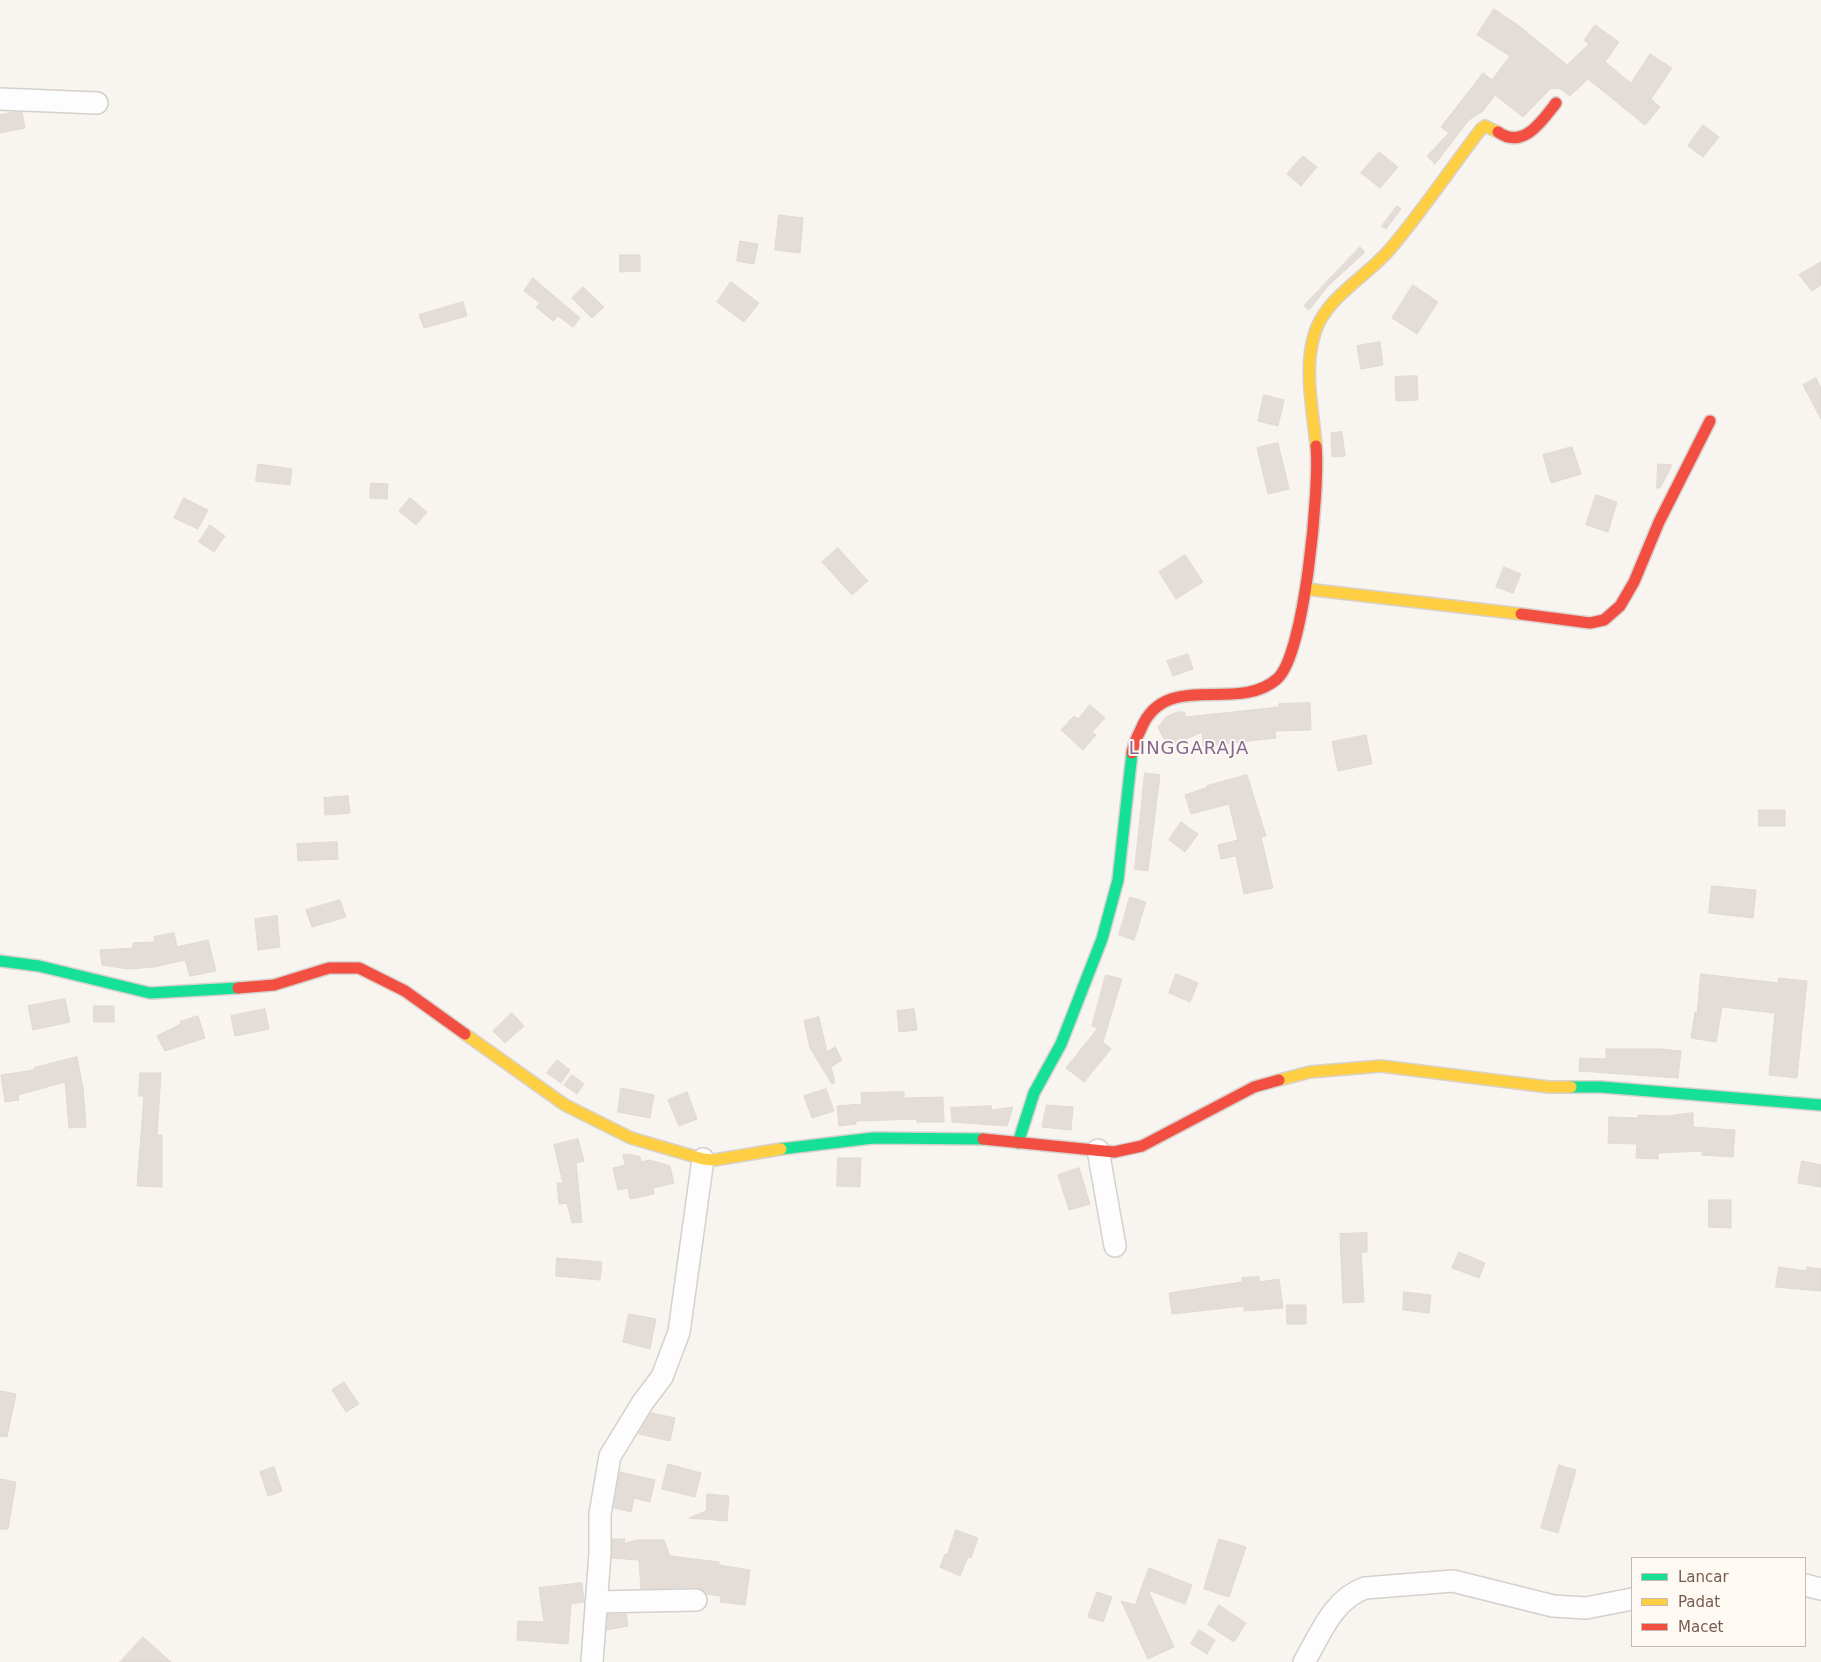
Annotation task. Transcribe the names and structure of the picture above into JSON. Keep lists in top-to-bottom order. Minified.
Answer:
{"districts":["LINGGARAJA"],"legend":["Lancar","Padat","Macet"]}
